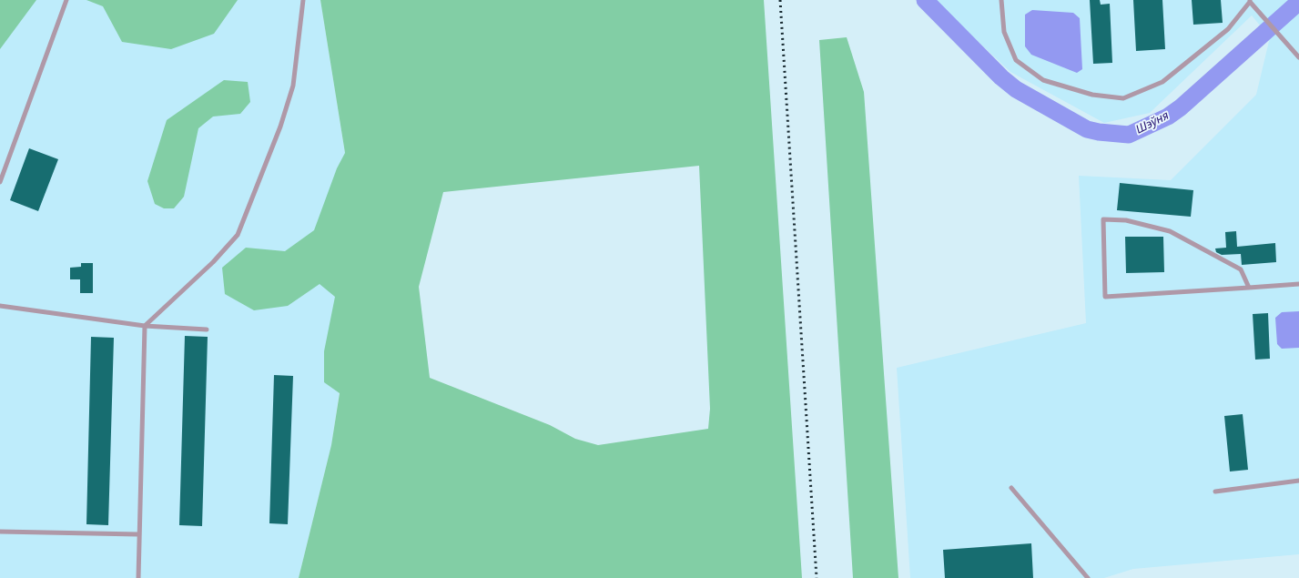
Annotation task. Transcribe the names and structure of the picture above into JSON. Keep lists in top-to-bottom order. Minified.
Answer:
{"water":["Шэўня"]}
